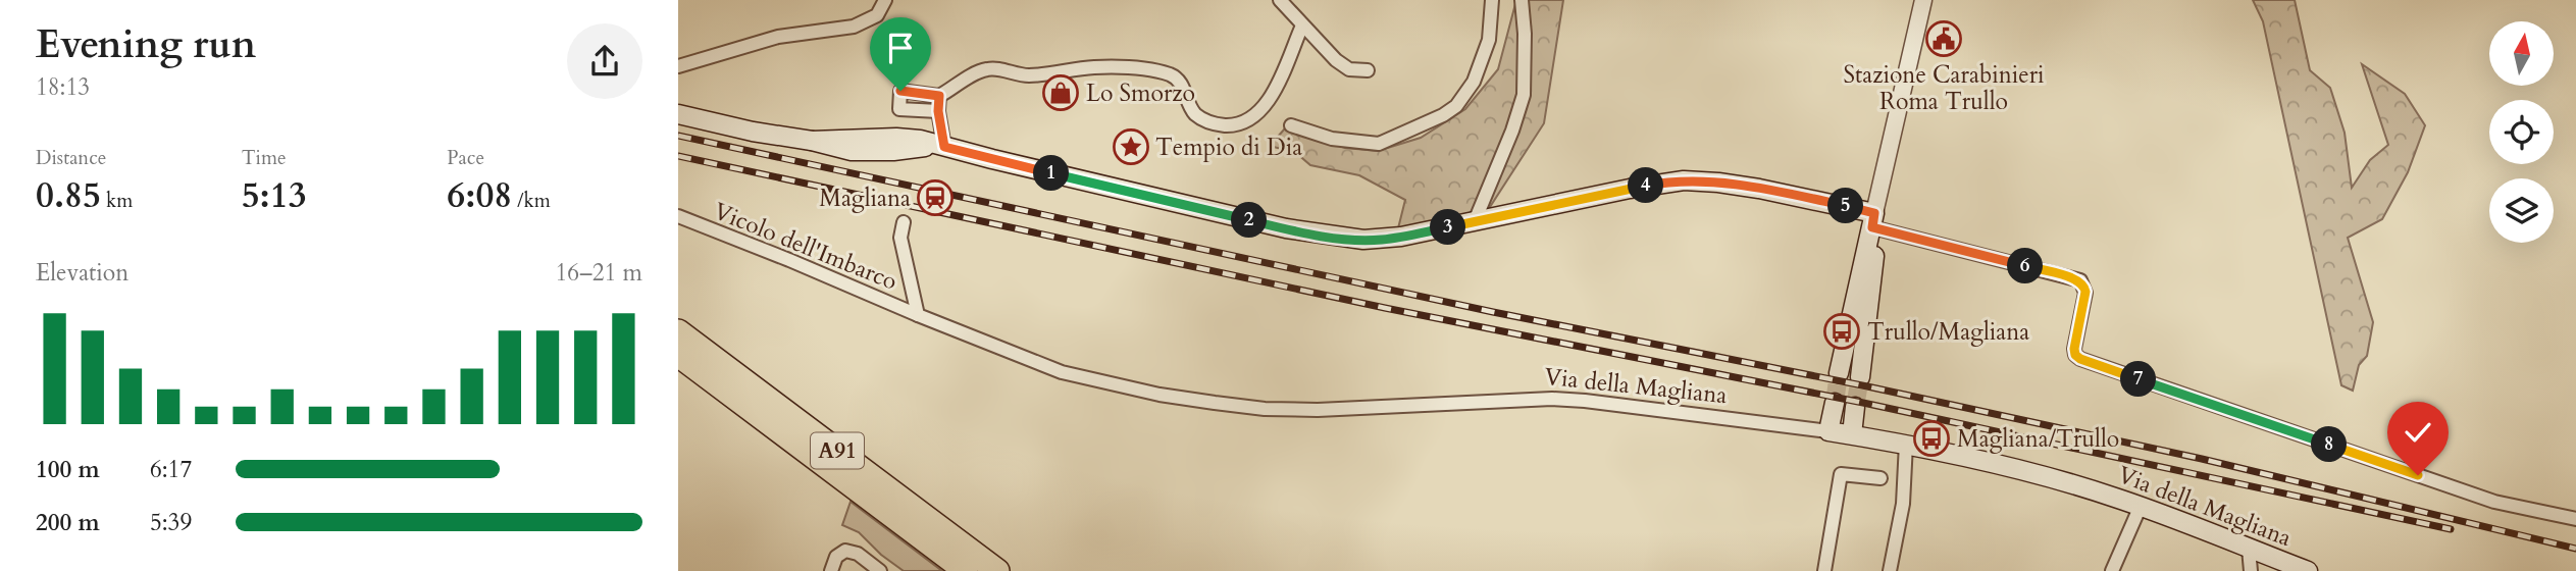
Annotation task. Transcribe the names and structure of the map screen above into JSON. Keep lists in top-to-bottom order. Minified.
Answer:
{"streets":{"highway":["A91"],"main road":["Via della Magliana"],"street":["Vicolo dell'Imbarco"]},"crossings":[["Vicolo dell'Imbarco","Via della Magliana"]],"places":{"public building":["Stazione Carabinieri Roma Trullo"],"shop":["Lo Smorzo"],"place":["Tempio di Dia"],"station":["Magliana"],"bus stop":["Trullo/Magliana","Magliana/Trullo"]},"north":"top","page":{"heading":["Evening run","18:13"],"stats":[["Distance","0.85 km"],["Time","5:13"],["Pace","6:08 /km"]],"pins":["1","4","5","2","3","6","7","8"],"chart":["Elevation","16–21 m"],"list":[{"name":"100 m","note":"6:17"},{"name":"200 m","note":"5:39"}]}}
